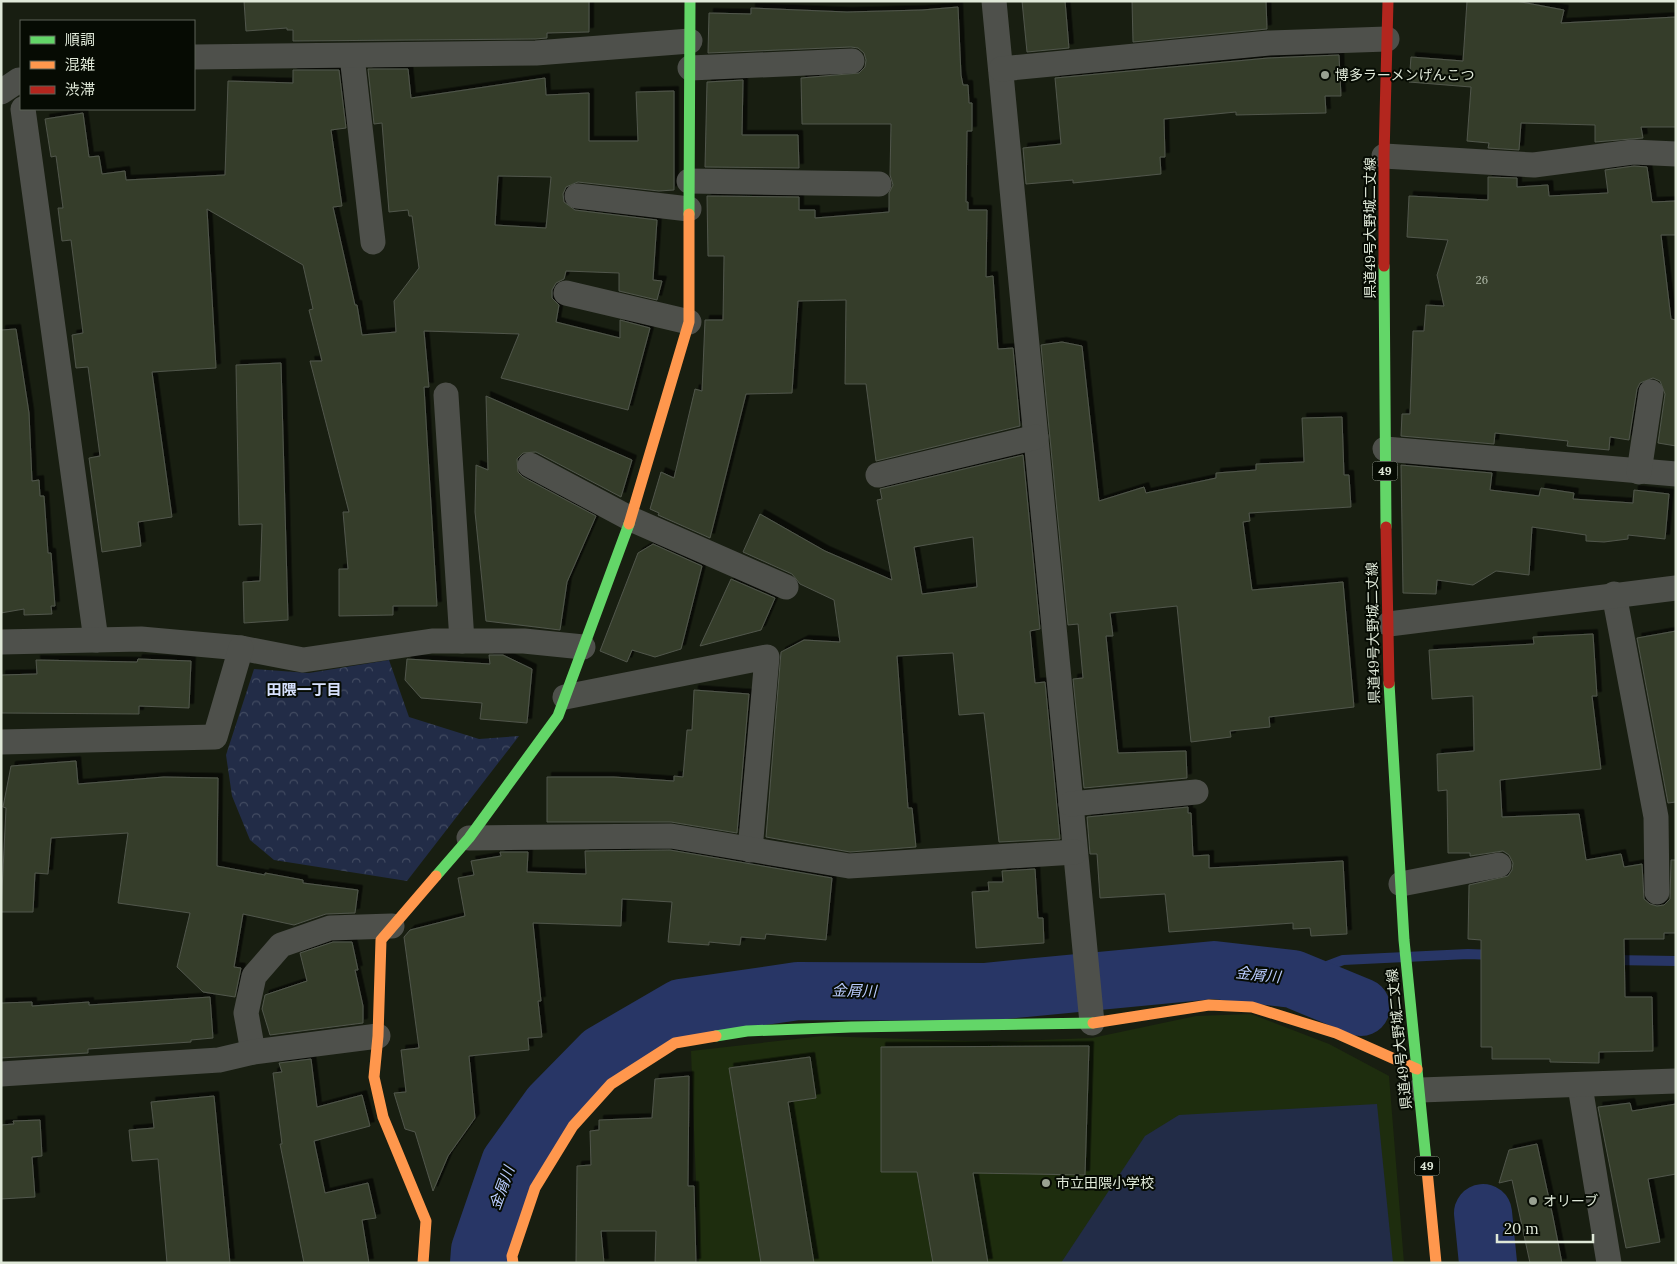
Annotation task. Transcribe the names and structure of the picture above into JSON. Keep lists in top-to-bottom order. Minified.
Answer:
{"streets":{"street":["県道49号大野城二丈線","49"]},"districts":["田隈一丁目"],"water":["金屑川"],"places":["博多ラーメンげんこつ","市立田隈小学校","オリーブ"],"house_numbers":["26"],"legend":["順調","混雑","渋滞"],"scale_bar":"20 m"}
